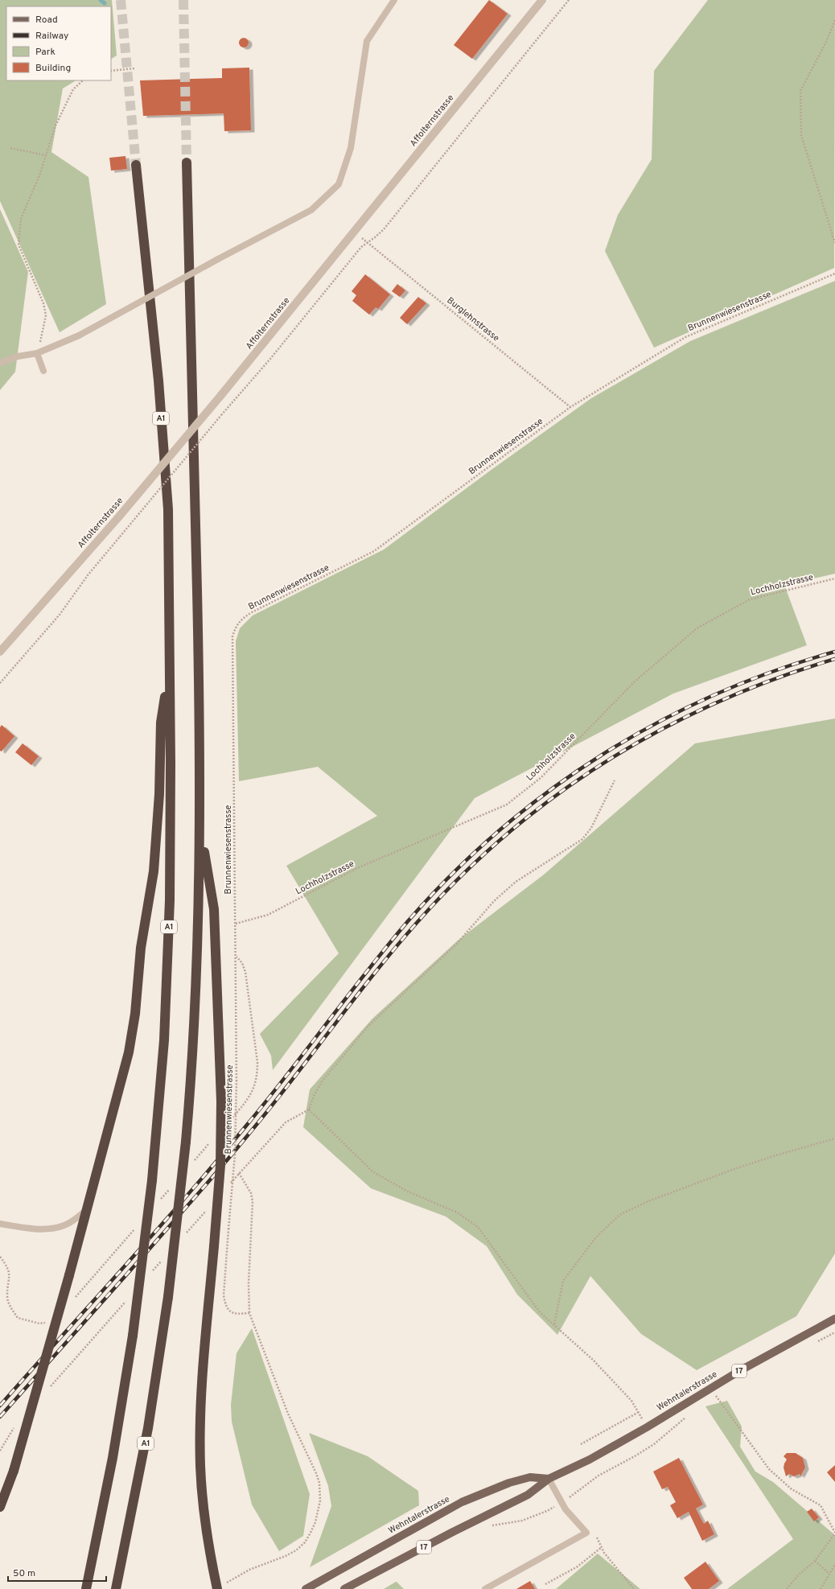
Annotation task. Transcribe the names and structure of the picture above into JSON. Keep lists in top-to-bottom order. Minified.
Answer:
{"streets":{"highway":["A1"],"main road":["17","Wehntalerstrasse"],"street":["Affolternstrasse"],"path":["Brunnenwiesenstrasse","Burglehnstrasse","Lochholzstrasse"]},"crossings":[["Brunnenwiesenstrasse","Burglehnstrasse"],["Brunnenwiesenstrasse","Lochholzstrasse"]],"legend":["Road","Railway","Park","Building"],"scale_bar":"50 m"}
